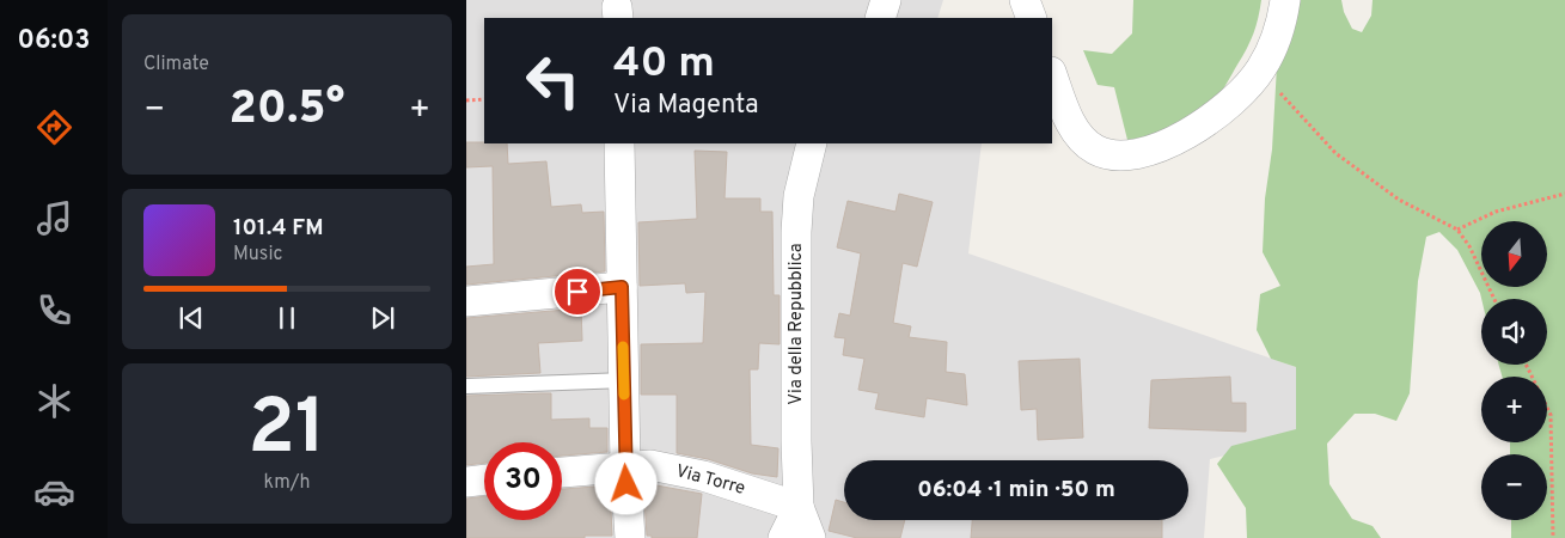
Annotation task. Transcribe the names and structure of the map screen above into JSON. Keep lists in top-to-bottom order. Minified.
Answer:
{"streets":{"street":["Via della Repubblica","Via Torre"]},"crossings":[["Via della Repubblica","Via Torre"]],"north":"bottom","page":{"tabs":"06:03","tile":["Climate",["21","km/h"]],"turn":["40 m","Via Magenta"],"heat":["−","20.5°","+"],"song":["101.4 FM","Music"],"map_buttons":["+","−"],"limit":"30","trip":"06:04 · 1 min · 50 m"}}
